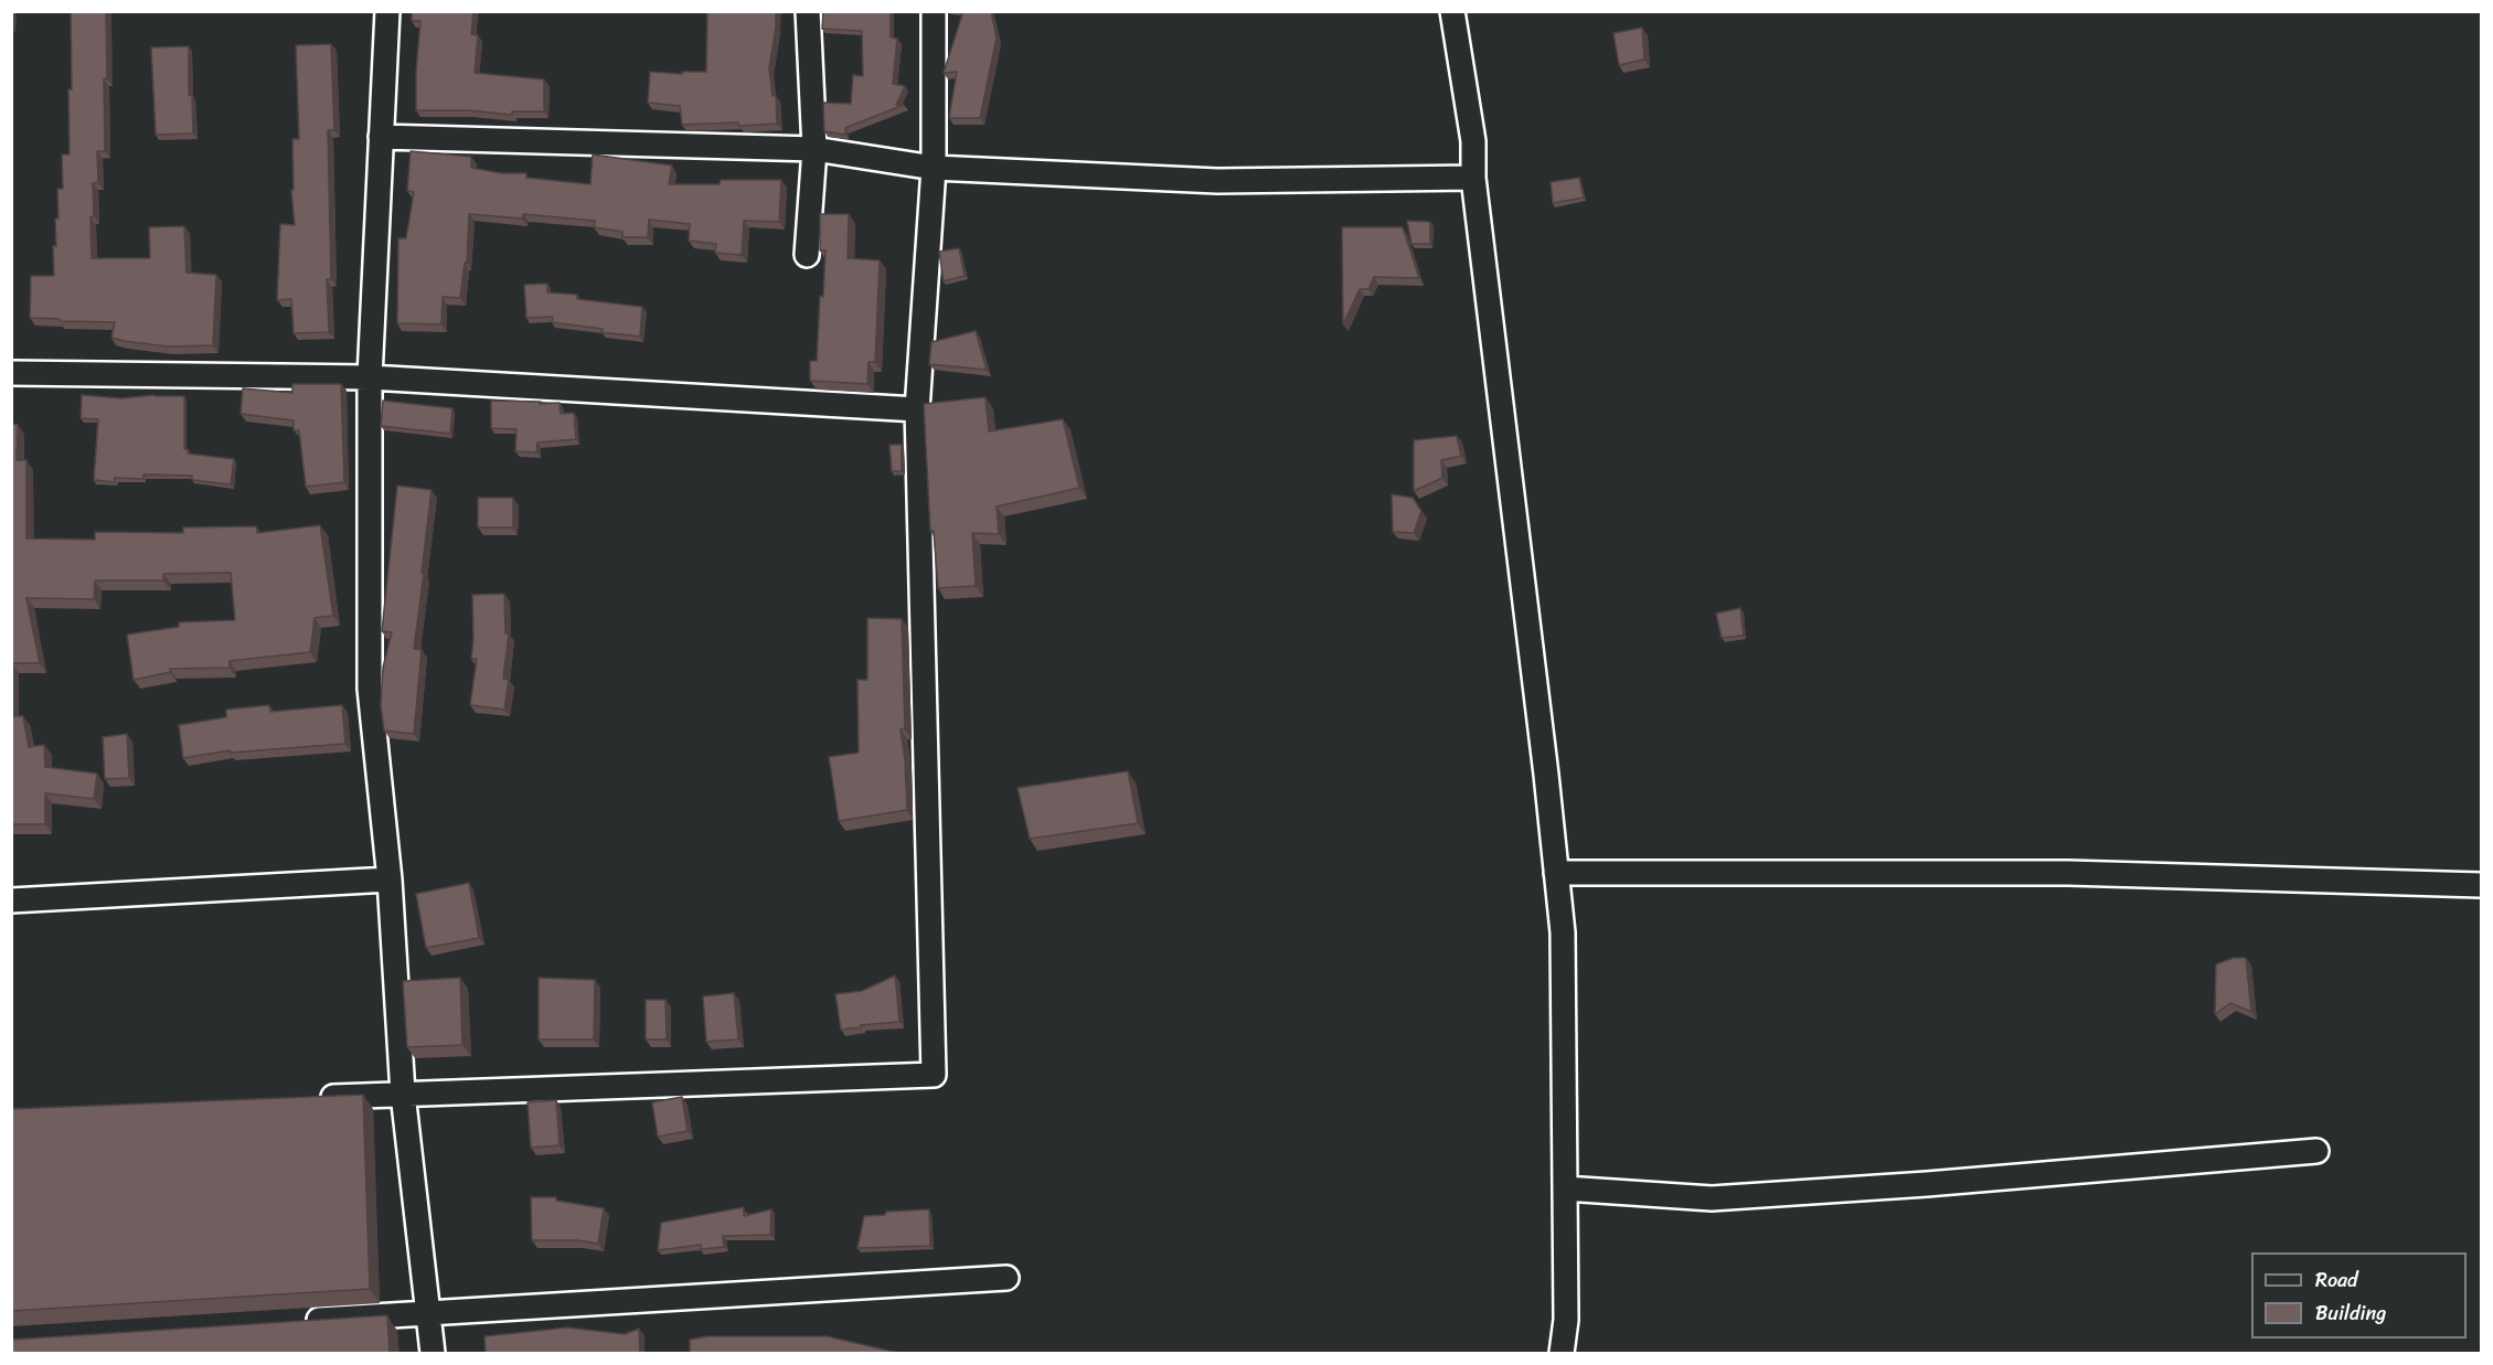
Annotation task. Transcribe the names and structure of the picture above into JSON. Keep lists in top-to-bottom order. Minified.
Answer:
{"legend":["Road","Building"]}
